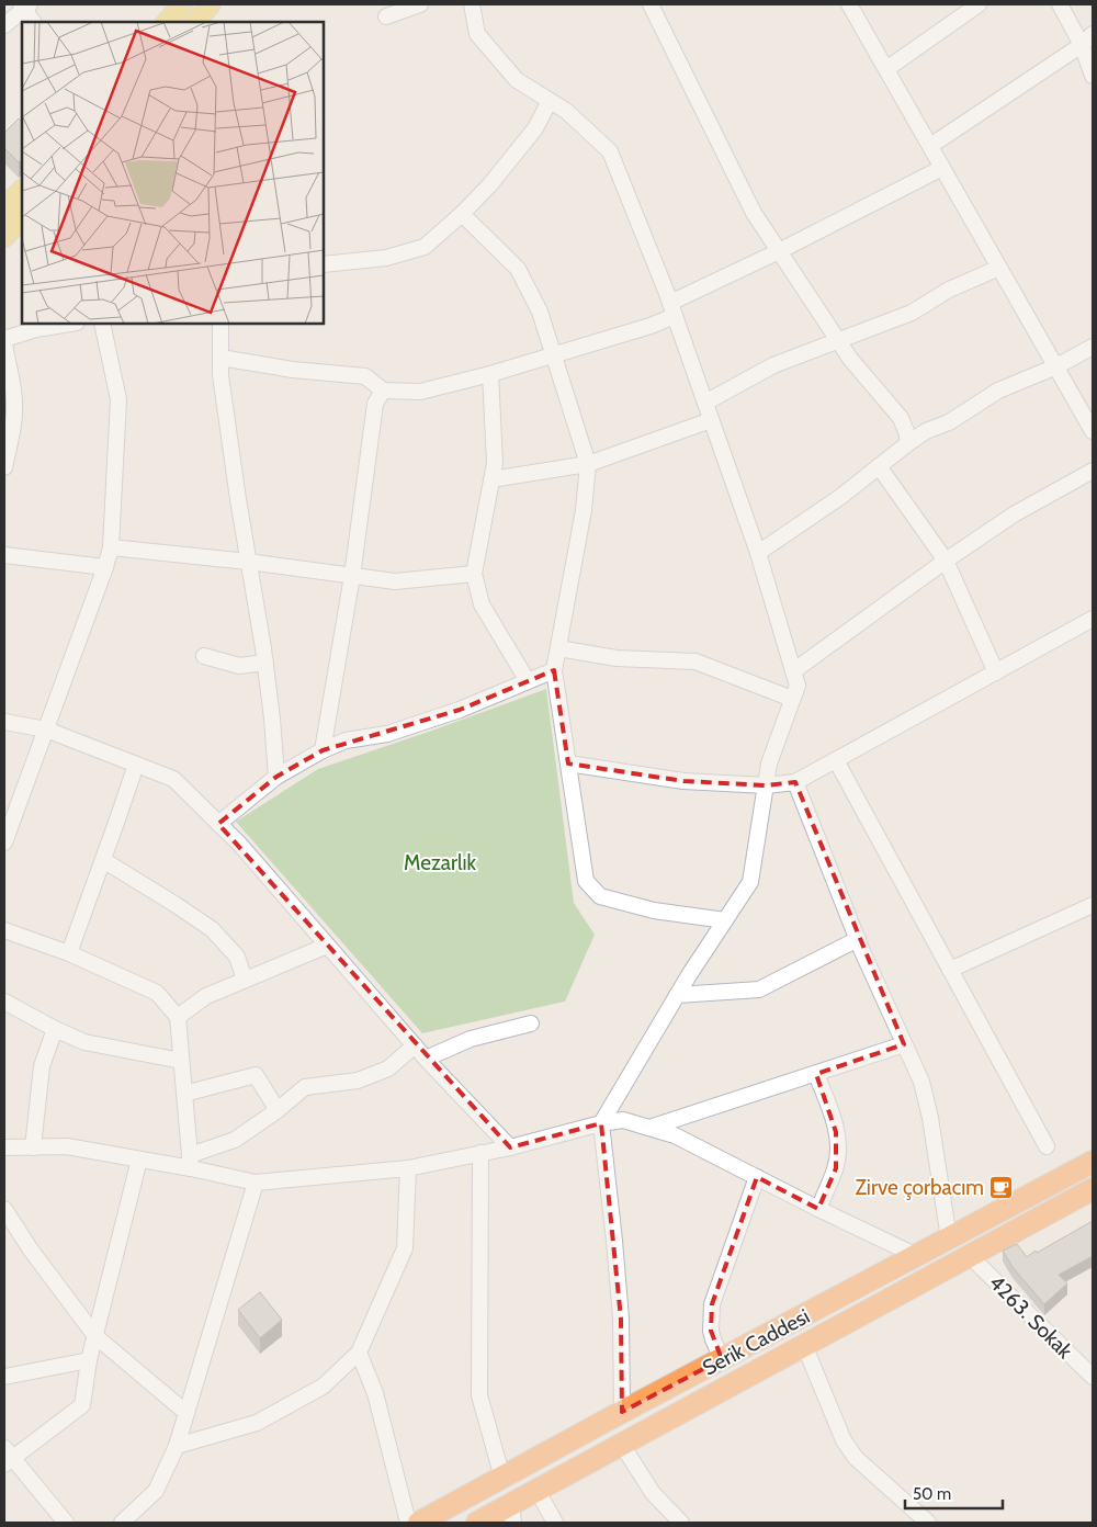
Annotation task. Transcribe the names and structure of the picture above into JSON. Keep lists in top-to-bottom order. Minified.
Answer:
{"streets":{"highway":["Serik Caddesi"],"street":["4263. Sokak"]},"crossings":[["4263. Sokak","Serik Caddesi"]],"parks":["Mezarlık"],"places":{"cafe":["Zirve çorbacım"]},"scale_bar":"50 m"}
